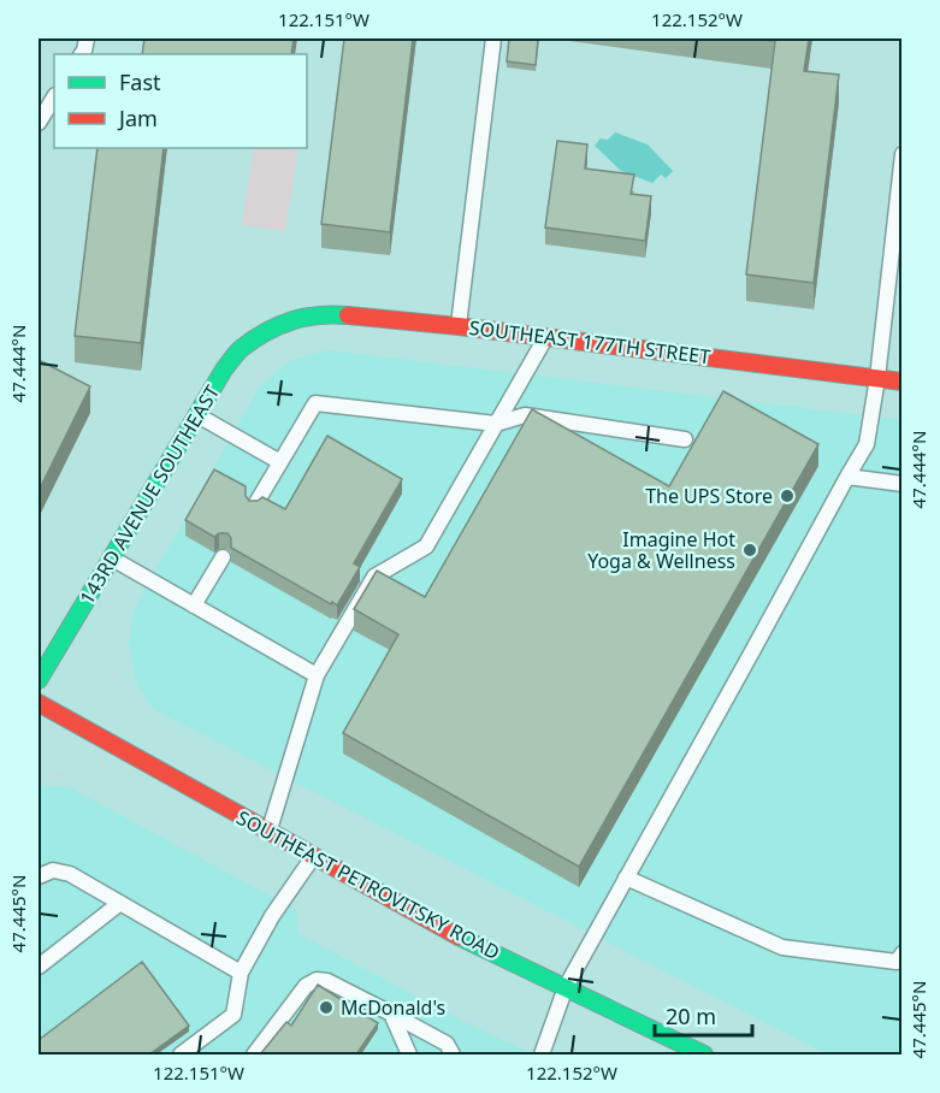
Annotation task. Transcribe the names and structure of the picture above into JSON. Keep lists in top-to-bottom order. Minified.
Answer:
{"streets":{"street":["SOUTHEAST 177TH STREET","143RD AVENUE SOUTHEAST","SOUTHEAST PETROVITSKY ROAD"]},"crossings":[["SOUTHEAST 177TH STREET","143RD AVENUE SOUTHEAST"]],"places":["The UPS Store","Imagine Hot Yoga & Wellness","McDonald's"],"legend":["Fast","Jam"],"scale_bar":"20 m","coordinates":["122.151°W","122.152°W","47.444°N","47.445°N"]}
